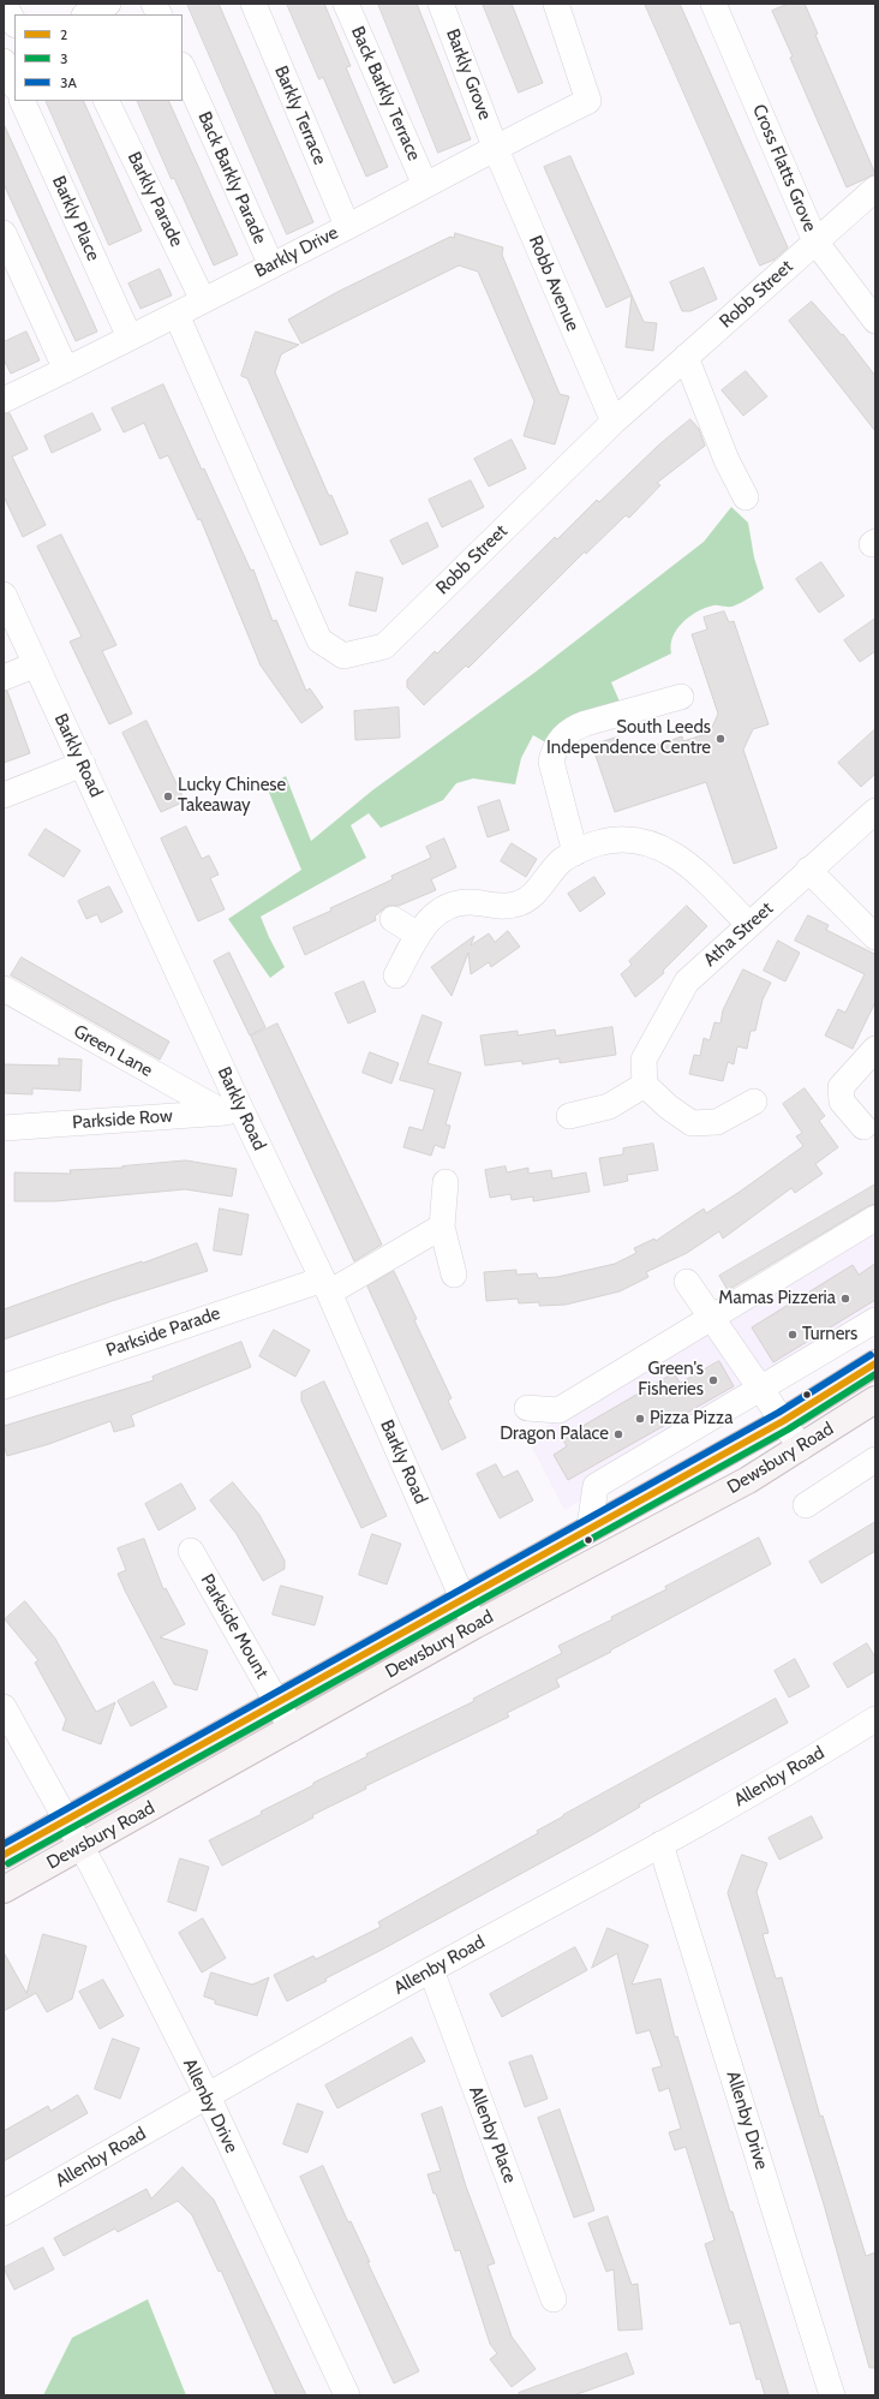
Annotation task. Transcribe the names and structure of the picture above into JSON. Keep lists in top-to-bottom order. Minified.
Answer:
{"streets":{"main road":["Dewsbury Road"],"street":["Barkly Grove","Back Barkly Terrace","Barkly Terrace","Cross Flatts Grove","Back Barkly Parade","Barkly Parade","Barkly Place","Barkly Drive","Robb Avenue","Robb Street","Barkly Road","Atha Street","Green Lane","Parkside Row","Parkside Parade","Parkside Mount","Allenby Road","Allenby Drive","Allenby Place"]},"crossings":[["Barkly Grove","Barkly Drive"],["Barkly Grove","Robb Avenue"],["Back Barkly Terrace","Barkly Drive"],["Barkly Terrace","Barkly Drive"],["Cross Flatts Grove","Robb Street"],["Back Barkly Parade","Barkly Drive"],["Barkly Parade","Barkly Drive"],["Barkly Place","Barkly Drive"],["Barkly Drive","Robb Avenue"],["Barkly Drive","Robb Street"],["Robb Avenue","Robb Street"],["Barkly Road","Green Lane"],["Barkly Road","Parkside Row"],["Barkly Road","Parkside Parade"],["Barkly Road","Dewsbury Road"],["Green Lane","Parkside Row"],["Dewsbury Road","Parkside Mount"],["Dewsbury Road","Allenby Drive"],["Allenby Road","Allenby Drive"],["Allenby Road","Allenby Place"]],"places":["South Leeds Independence Centre","Lucky Chinese Takeaway","Mamas Pizzeria","Turners","Green's Fisheries","Pizza Pizza","Dragon Palace"],"lines":["transit line 3A","transit line 2","transit line 3"],"legend":["2","3","3A"]}
